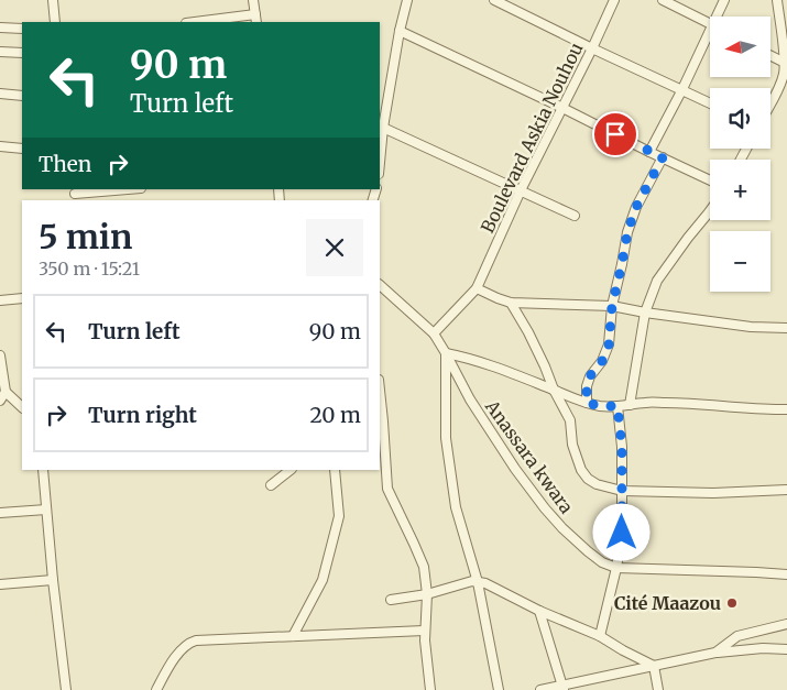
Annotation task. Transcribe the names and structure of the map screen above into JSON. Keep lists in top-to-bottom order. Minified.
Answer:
{"streets":{"street":["Boulevard Askia Nouhou","Anassara kwara"]},"crossings":[["Boulevard Askia Nouhou","Anassara kwara"]],"places":["Cité Maazou"],"north":"left","page":{"map_buttons":["+","−"],"turn":["90 m","Turn left"],"then":"Then","heading":["5 min","350 m · 15:21"],"list":[{"name":"Turn left","value":"90 m"},{"name":"Turn right","value":"20 m"}]}}
